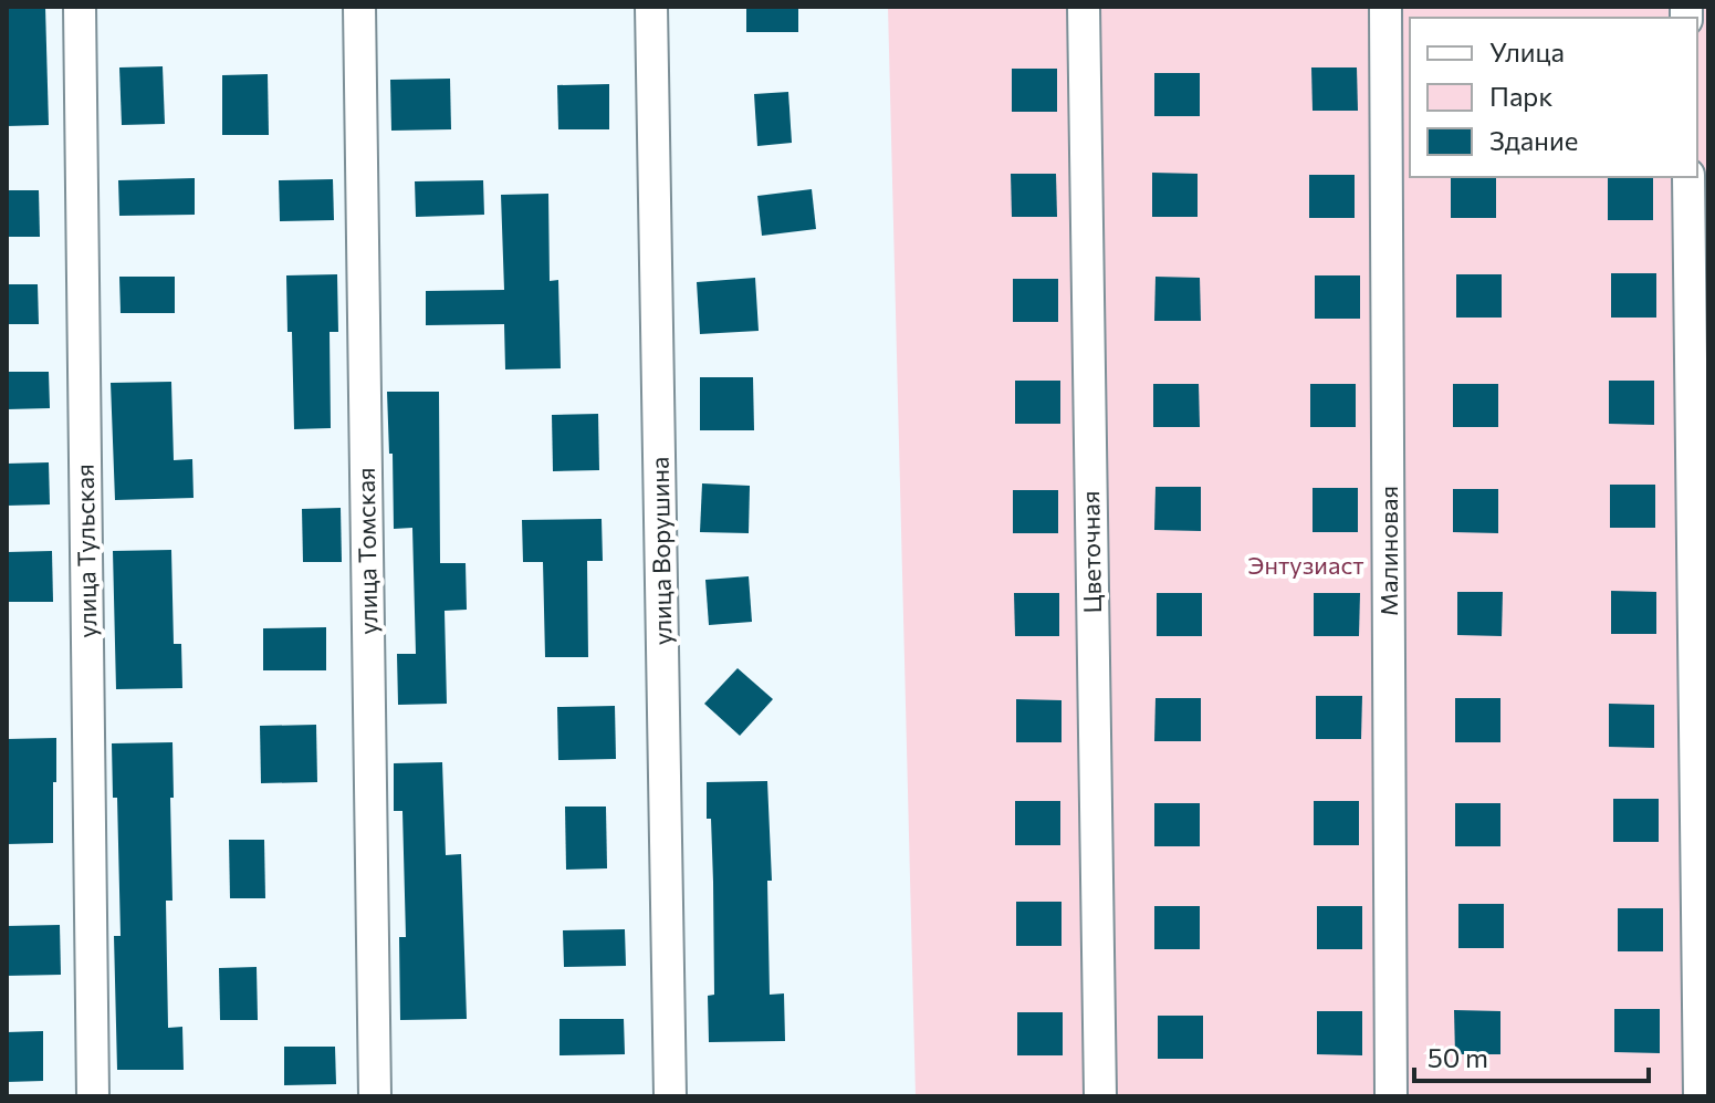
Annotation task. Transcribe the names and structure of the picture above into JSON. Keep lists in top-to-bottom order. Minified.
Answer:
{"streets":{"street":["улица Тульская","улица Томская","улица Ворушина","Малиновая","Цветочная"]},"parks":["Энтузиаст"],"legend":["Улица","Парк","Здание"],"scale_bar":"50 m"}
